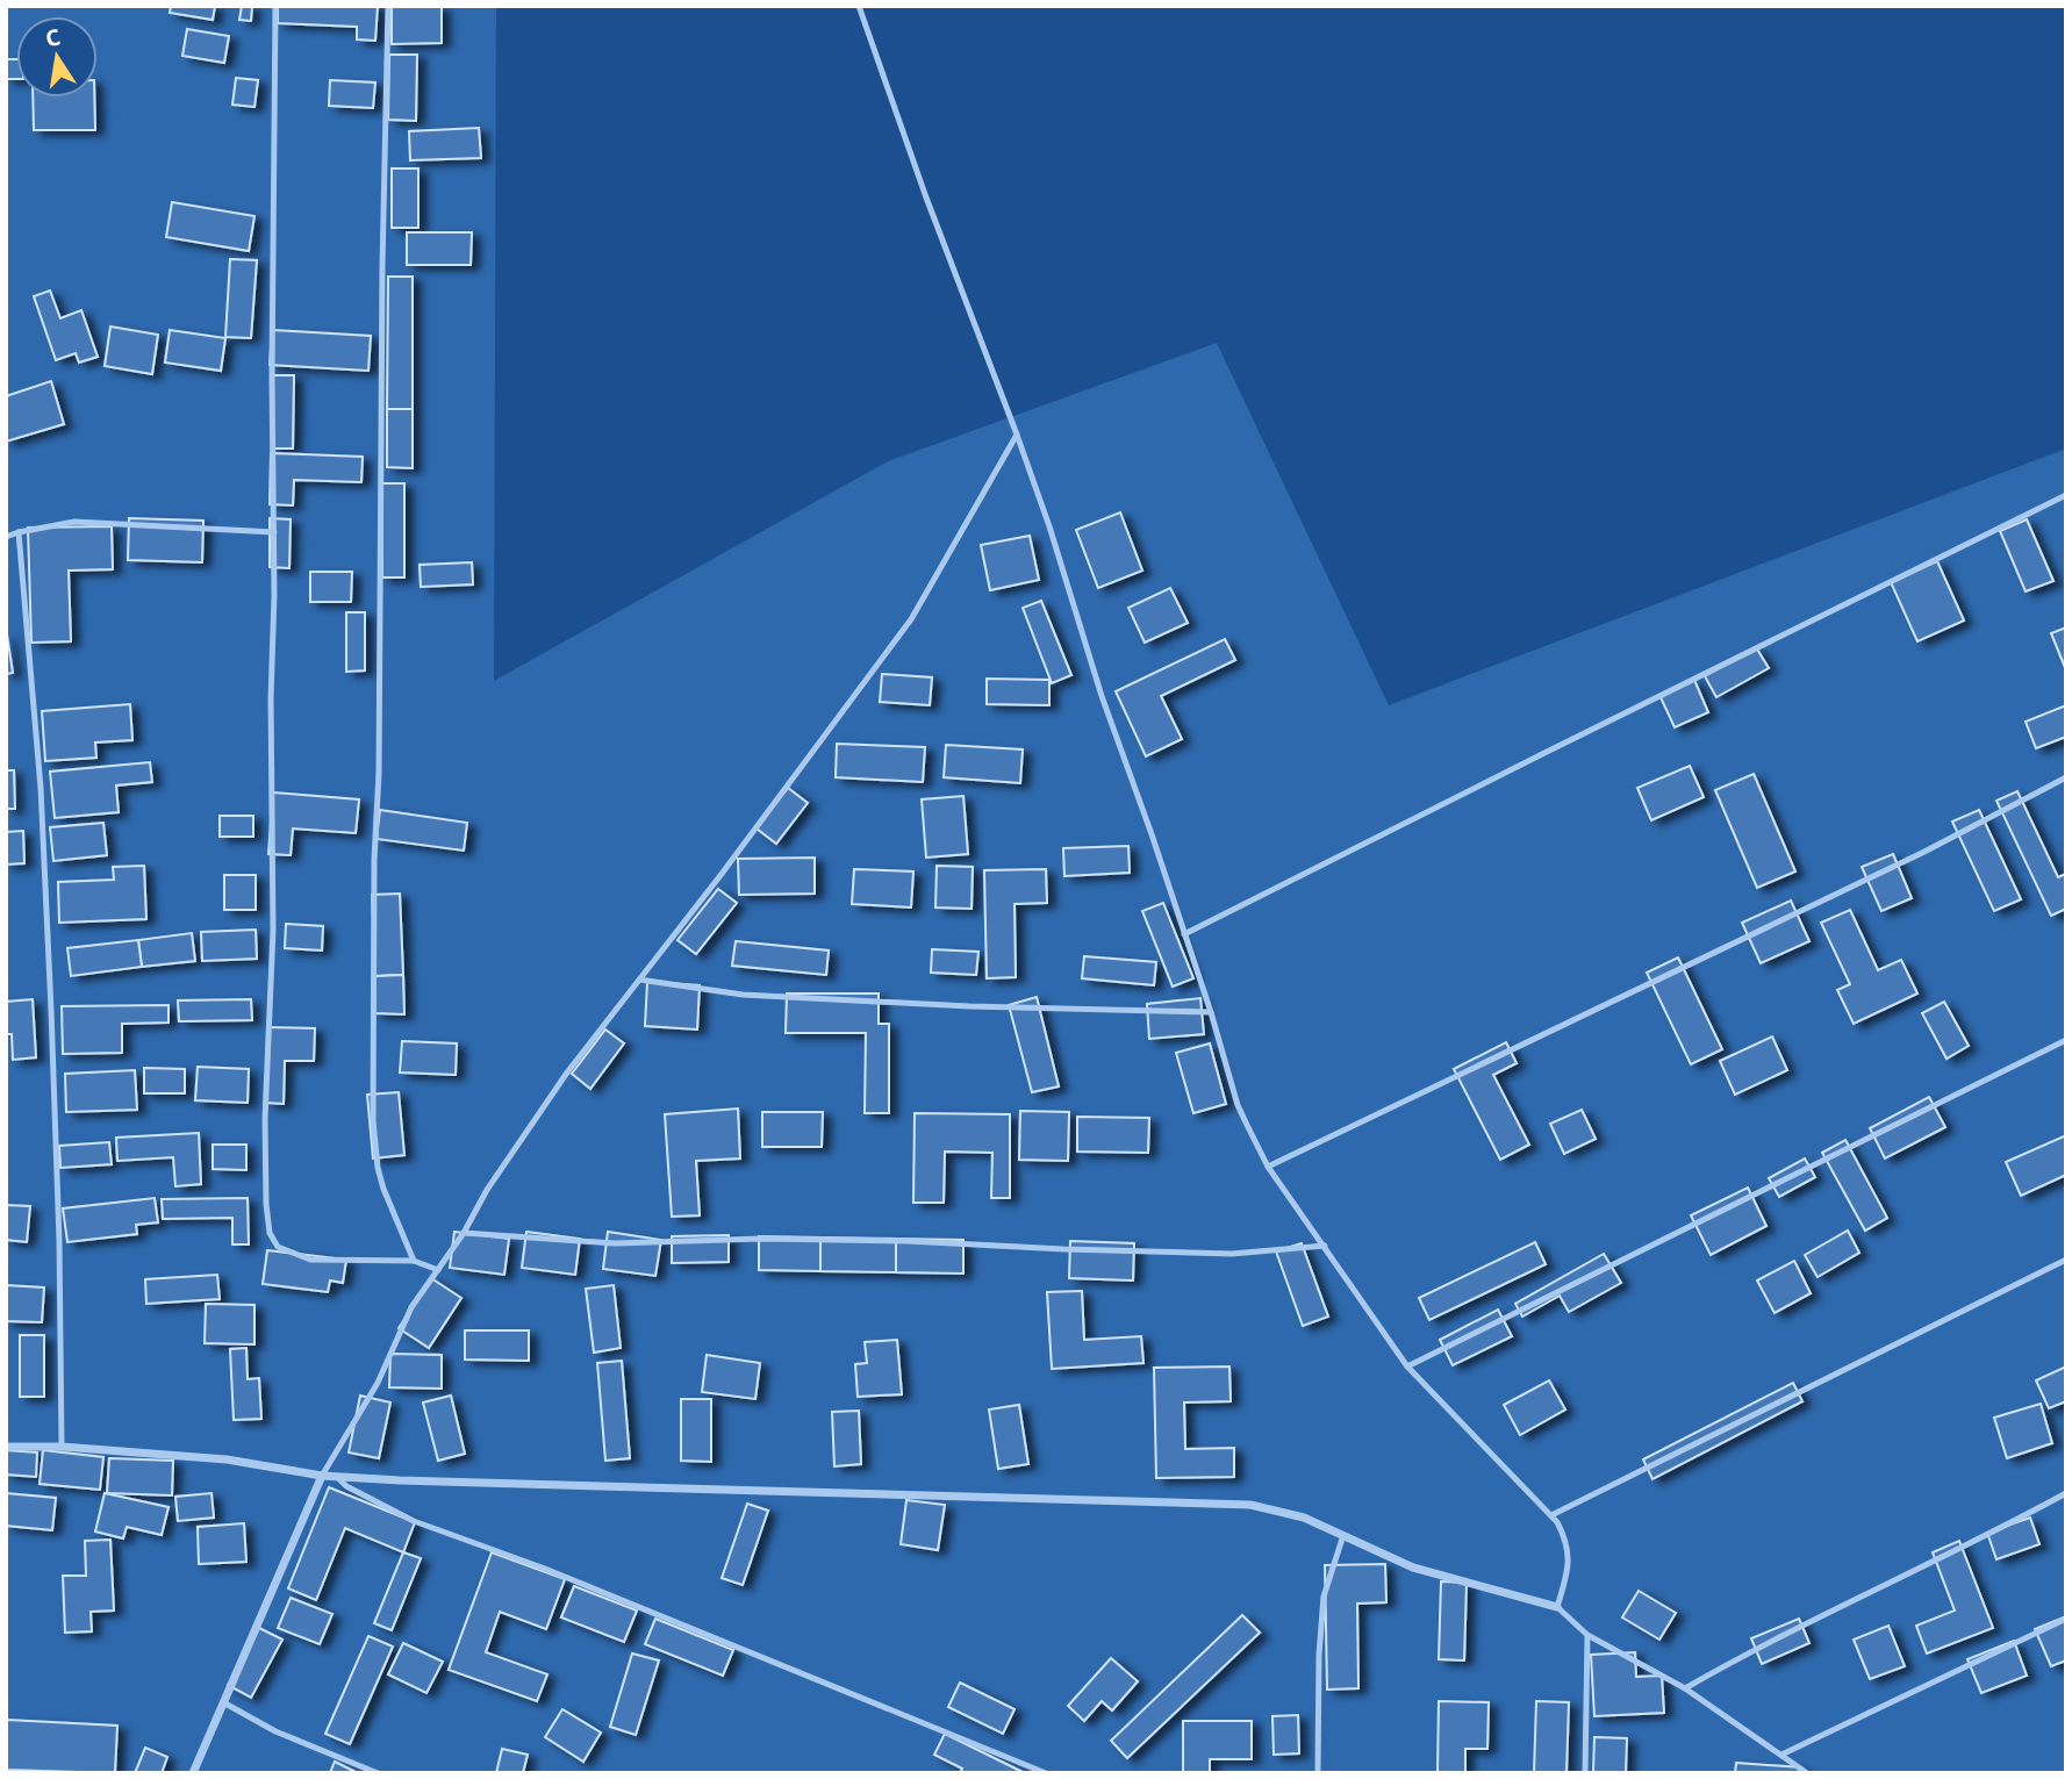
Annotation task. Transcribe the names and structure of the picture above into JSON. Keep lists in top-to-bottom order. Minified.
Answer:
{"north":"top"}
